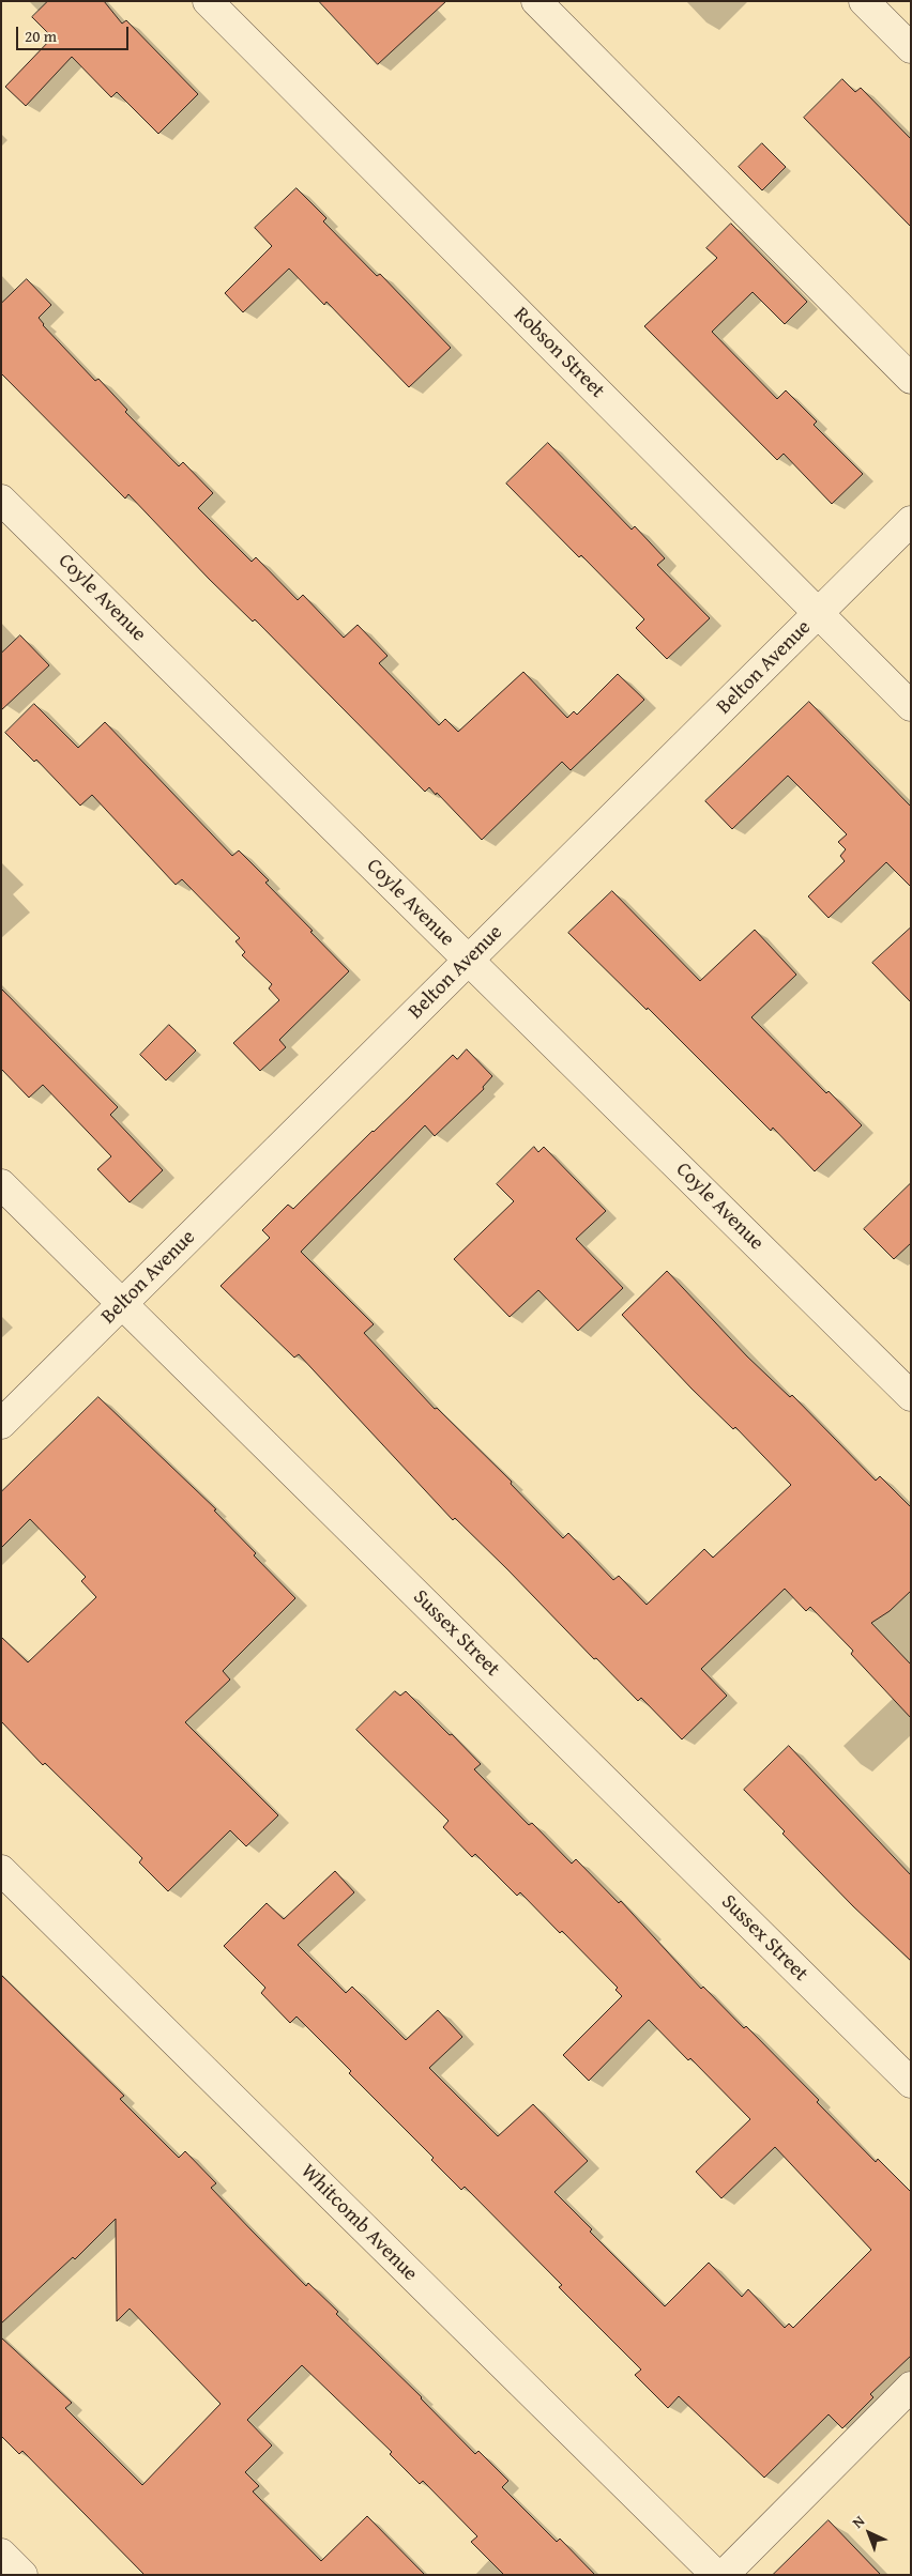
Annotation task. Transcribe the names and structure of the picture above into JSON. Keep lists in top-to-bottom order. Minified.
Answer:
{"streets":{"street":["Robson Street","Coyle Avenue","Belton Avenue","Sussex Street","Whitcomb Avenue"]},"crossings":[["Robson Street","Belton Avenue"],["Coyle Avenue","Belton Avenue"],["Belton Avenue","Sussex Street"]],"scale_bar":"20 m","north":"top left"}
